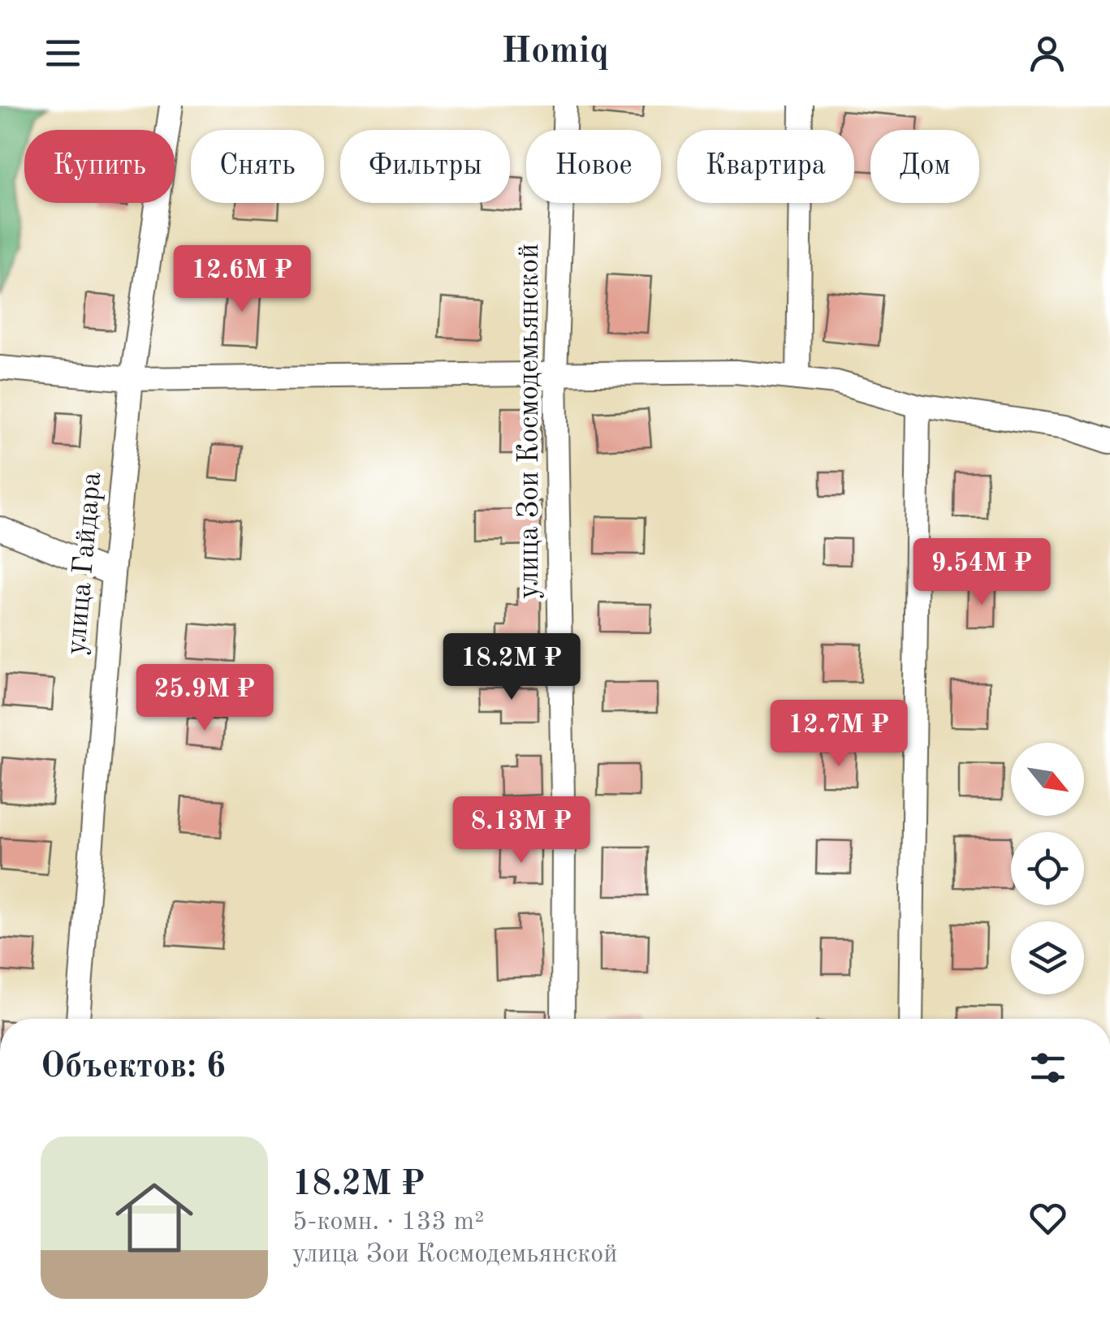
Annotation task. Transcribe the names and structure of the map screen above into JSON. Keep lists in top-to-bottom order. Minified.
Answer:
{"streets":{"street":["улица Зои Космодемьянской","улица Гайдара"]},"north":"bottom right","page":{"header":"Homiq","chip":["Купить","Снять","Фильтры","Новое","Квартира","Дом"],"price":["12.6M ₽","9.54M ₽","18.2M ₽","25.9M ₽","12.7M ₽","8.13M ₽"],"heading":"Объектов: 6","list":[{"name":"18.2M ₽","note":"5-комн. · 133 m² · улица Зои Космодемьянской"}]}}
